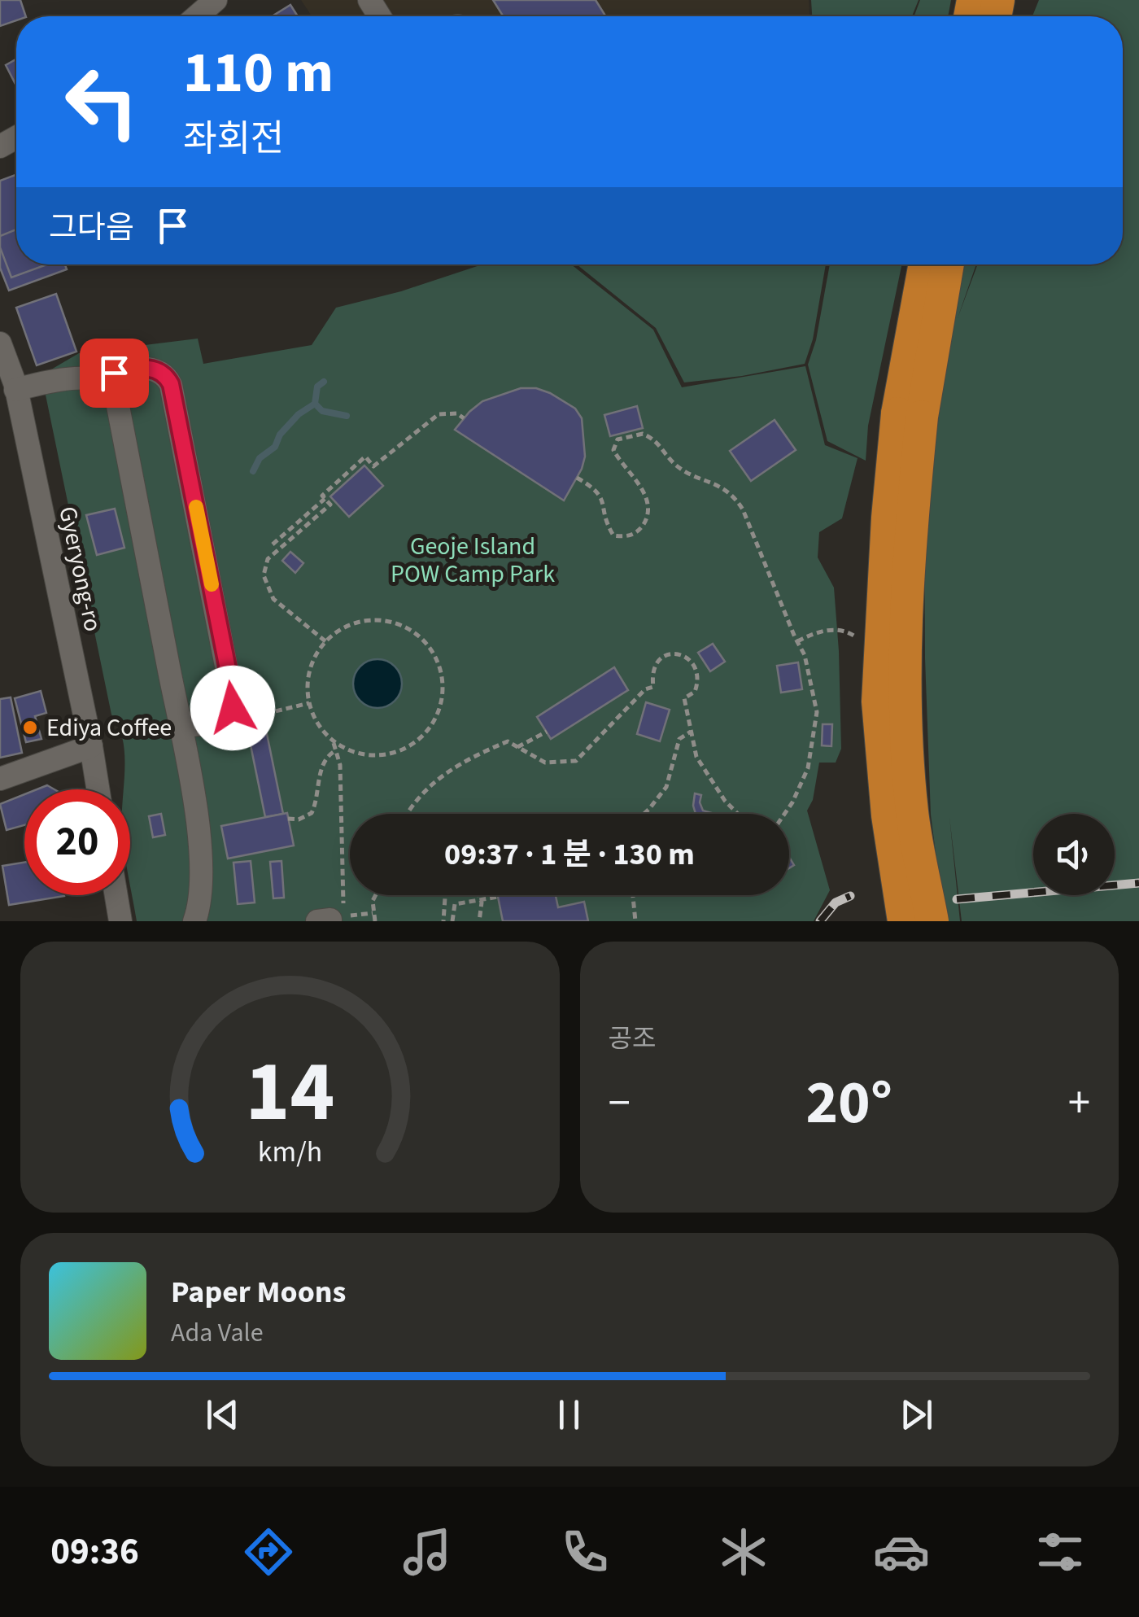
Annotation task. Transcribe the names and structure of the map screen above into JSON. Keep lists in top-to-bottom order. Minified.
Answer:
{"streets":{"street":["Gyeryong-ro"]},"parks":["Geoje Island POW Camp Park"],"places":["Ediya Coffee"],"page":{"turn":["110 m","좌회전"],"then":"그다음","limit":"20","trip":"09:37 · 1 분 · 130 m","tile":"공조","heat":["−","20°","+"],"song":["Paper Moons","Ada Vale"],"tabs":"09:36","gauge":["14","km/h"]}}
